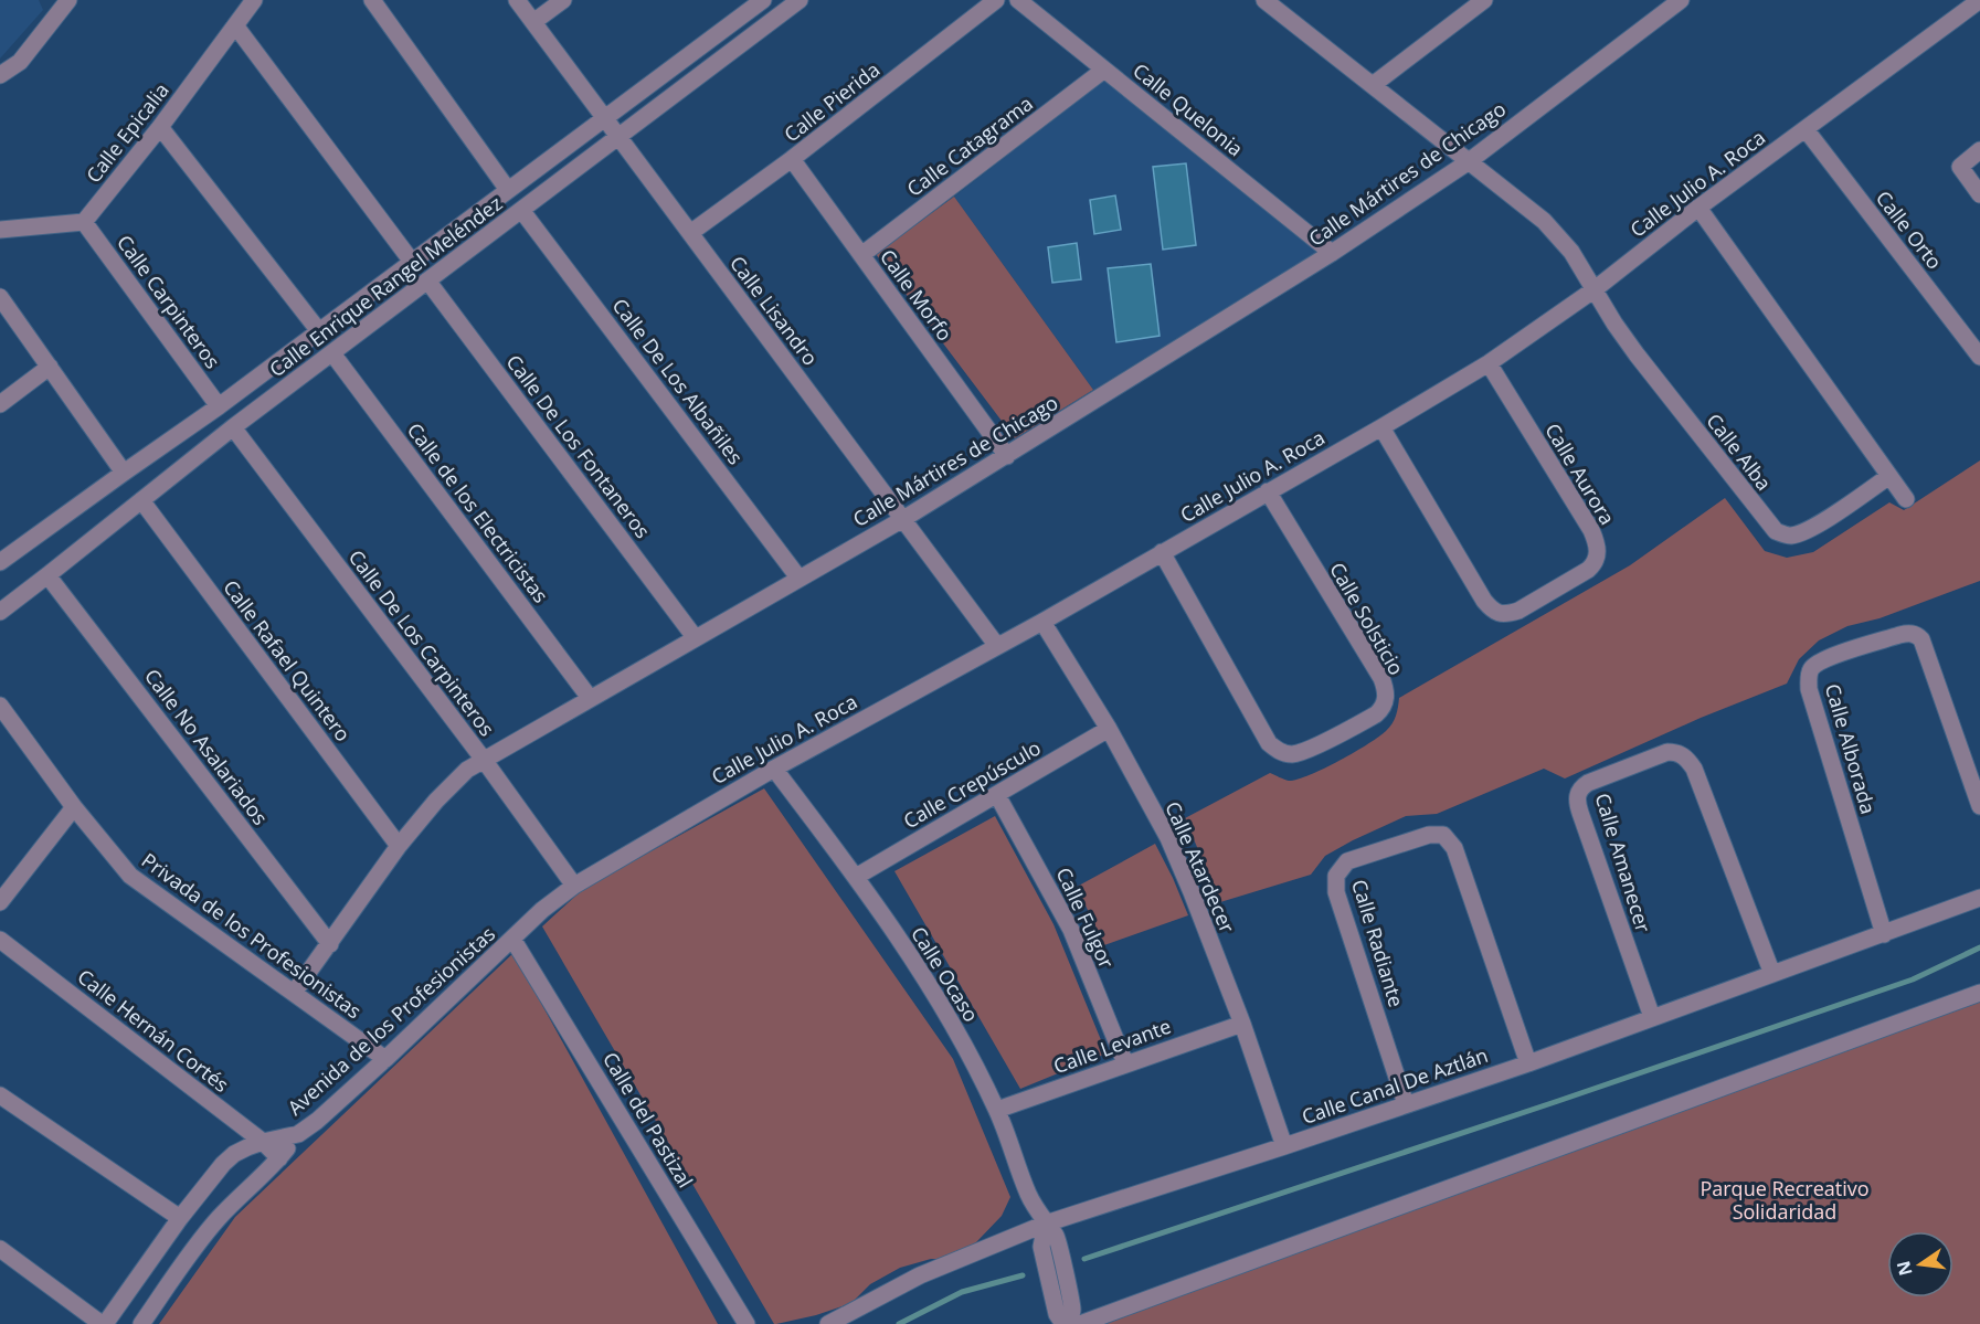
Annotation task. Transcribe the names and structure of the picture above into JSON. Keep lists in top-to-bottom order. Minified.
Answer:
{"streets":{"street":["Calle Pierida","Calle Quelonia","Calle Epicalia","Calle Catagrama","Calle Mártires de Chicago","Calle Julio A. Roca","Calle Orto","Calle Enrique Rangel Meléndez","Calle Morfo","Calle Carpinteros","Calle Lisandro","Calle De Los Albañiles","Calle De Los Fontaneros","Calle Alba","Calle Aurora","Calle de los Electricistas","Calle Solsticio","Calle De Los Carpinteros","Calle Rafael Quintero","Calle No Asalariados","Calle Alborada","Calle Crepúsculo","Calle Amanecer","Calle Atardecer","Calle Fulgor","Privada de los Profesionistas","Calle Radiante","Calle Ocaso","Avenida de los Profesionistas","Calle Hernán Cortés","Calle Levante","Calle Canal De Aztlán","Calle del Pastizal"]},"crossings":[["Calle Pierida","Calle Morfo"],["Calle Pierida","Calle Lisandro"],["Calle Quelonia","Calle Catagrama"],["Calle Quelonia","Calle Mártires de Chicago"],["Calle Epicalia","Calle Carpinteros"],["Calle Catagrama","Calle Morfo"],["Calle Mártires de Chicago","Calle Morfo"],["Calle Mártires de Chicago","Calle Lisandro"],["Calle Mártires de Chicago","Calle De Los Albañiles"],["Calle Mártires de Chicago","Calle De Los Fontaneros"],["Calle Mártires de Chicago","Calle Alba"],["Calle Mártires de Chicago","Calle de los Electricistas"],["Calle Mártires de Chicago","Calle De Los Carpinteros"],["Calle Mártires de Chicago","Calle Rafael Quintero"],["Calle Mártires de Chicago","Calle No Asalariados"],["Calle Mártires de Chicago","Privada de los Profesionistas"],["Calle Julio A. Roca","Calle Orto"],["Calle Julio A. Roca","Calle Lisandro"],["Calle Julio A. Roca","Calle Alba"],["Calle Julio A. Roca","Calle Aurora"],["Calle Julio A. Roca","Calle Solsticio"],["Calle Julio A. Roca","Calle De Los Carpinteros"],["Calle Julio A. Roca","Calle Atardecer"],["Calle Julio A. Roca","Calle Ocaso"],["Calle Julio A. Roca","Avenida de los Profesionistas"],["Calle Julio A. Roca","Calle del Pastizal"],["Calle Enrique Rangel Meléndez","Calle Carpinteros"],["Calle Enrique Rangel Meléndez","Calle Lisandro"],["Calle Enrique Rangel Meléndez","Calle De Los Albañiles"],["Calle Enrique Rangel Meléndez","Calle De Los Fontaneros"],["Calle Enrique Rangel Meléndez","Calle de los Electricistas"],["Calle Enrique Rangel Meléndez","Calle De Los Carpinteros"],["Calle Enrique Rangel Meléndez","Calle Rafael Quintero"],["Calle Enrique Rangel Meléndez","Calle No Asalariados"],["Calle Alborada","Calle Canal De Aztlán"],["Calle Crepúsculo","Calle Atardecer"],["Calle Crepúsculo","Calle Fulgor"],["Calle Crepúsculo","Calle Ocaso"],["Calle Amanecer","Calle Canal De Aztlán"],["Calle Atardecer","Calle Levante"],["Calle Atardecer","Calle Canal De Aztlán"],["Calle Fulgor","Calle Levante"],["Privada de los Profesionistas","Avenida de los Profesionistas"],["Calle Radiante","Calle Canal De Aztlán"],["Calle Ocaso","Calle Levante"],["Calle Ocaso","Calle Canal De Aztlán"],["Avenida de los Profesionistas","Calle Hernán Cortés"],["Avenida de los Profesionistas","Calle del Pastizal"]],"parks":["Parque Recreativo Solidaridad"],"north":"left"}
